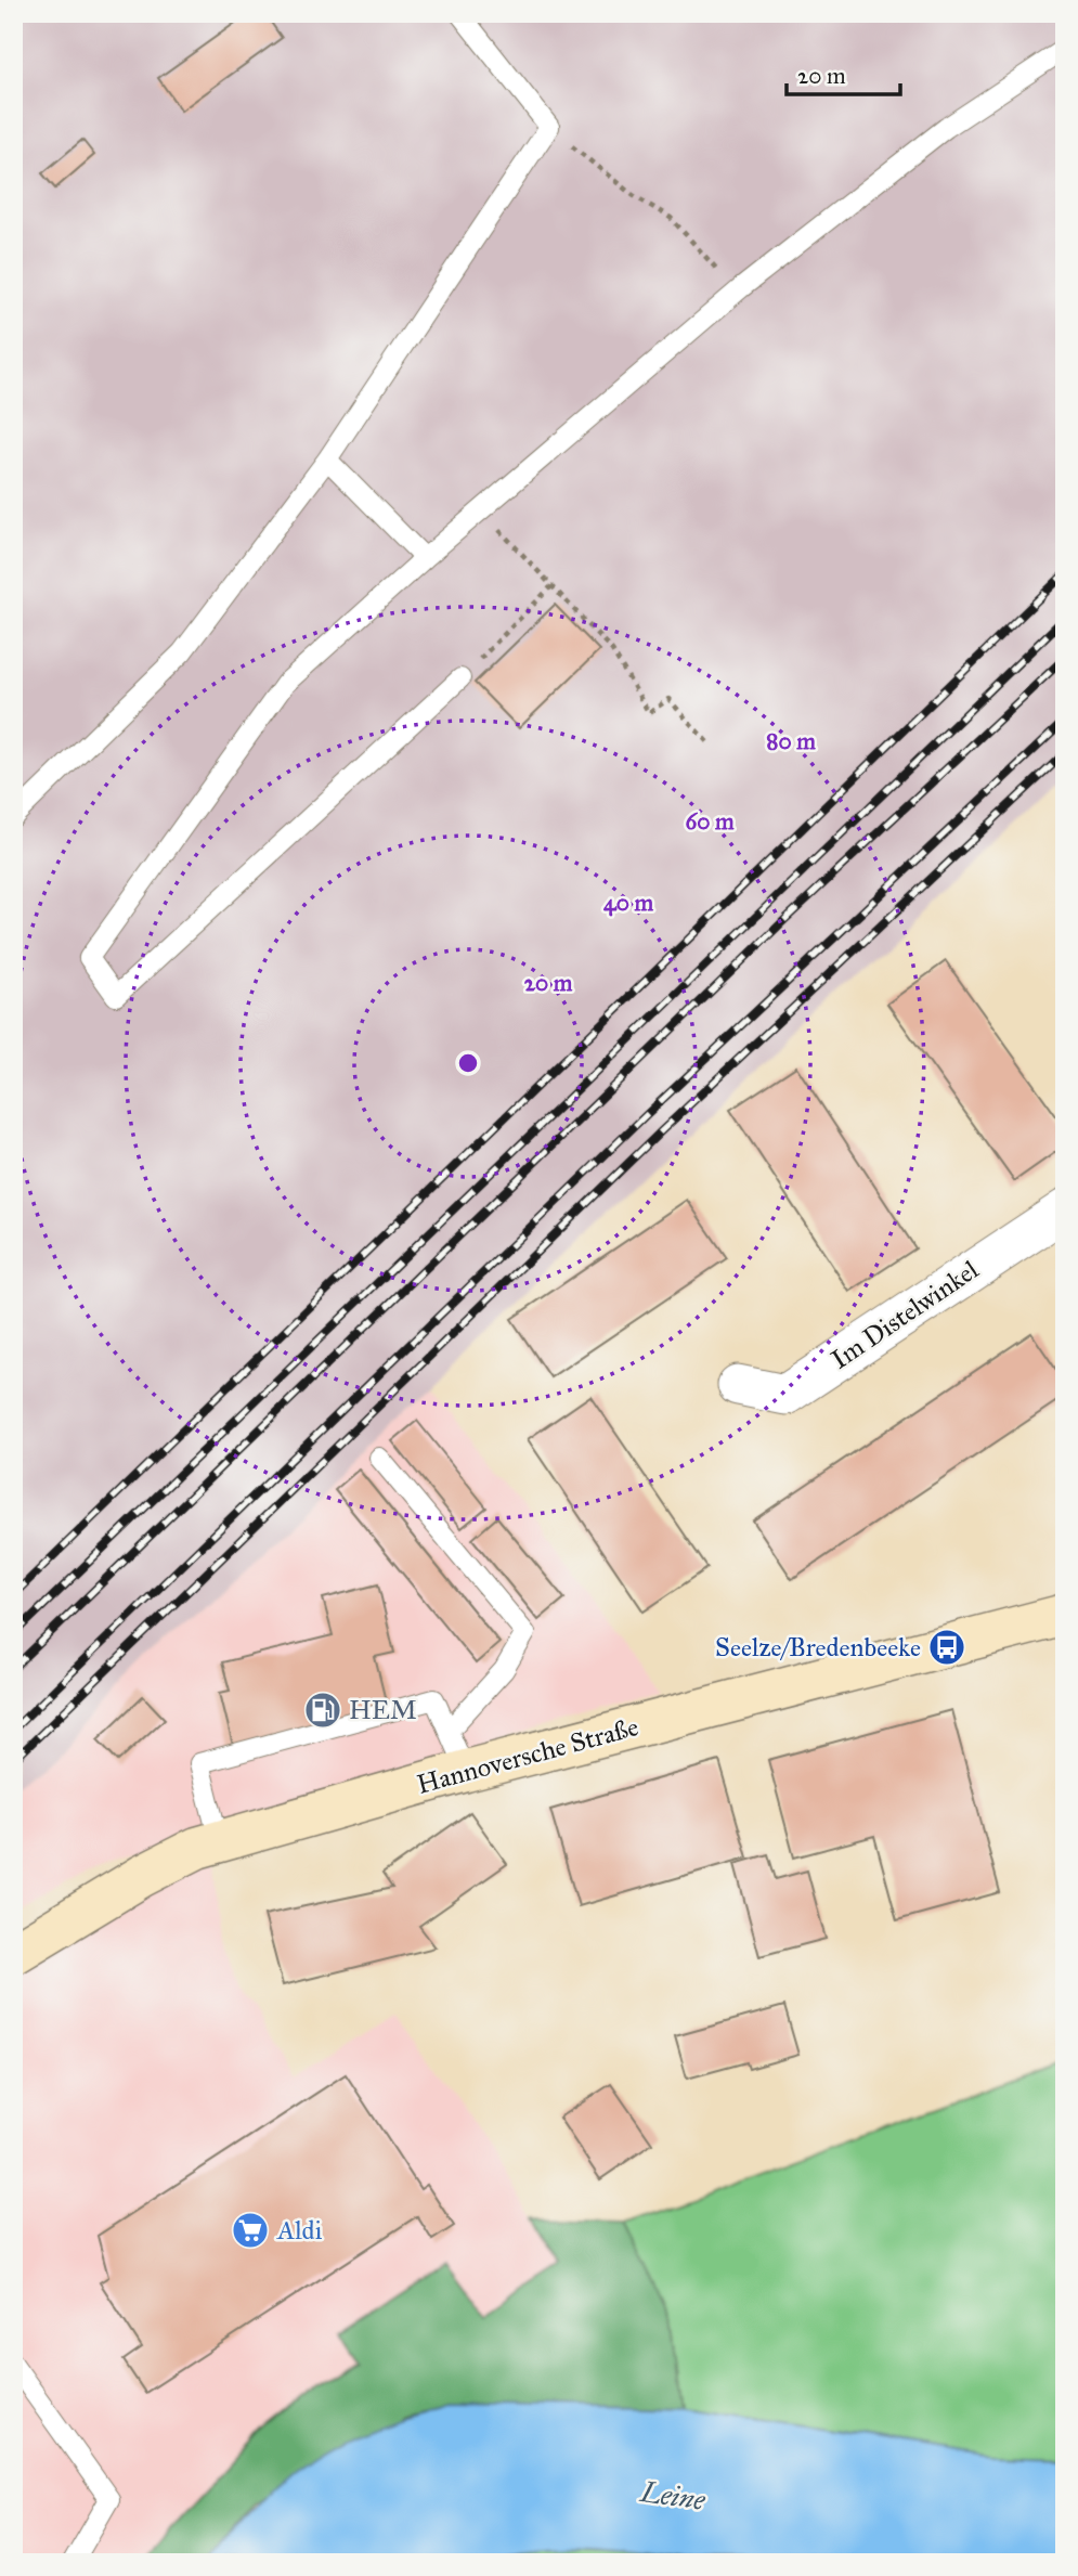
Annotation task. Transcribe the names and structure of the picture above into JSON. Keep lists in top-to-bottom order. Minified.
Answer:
{"streets":{"street":["Im Distelwinkel","Hannoversche Straße"]},"water":["Leine"],"places":{"bus stop":["Seelze/Bredenbeeke"],"fuel station":["HEM"],"supermarket":["Aldi"]},"scale_bar":"20 m","rings":["80 m","60 m","40 m","20 m"]}
